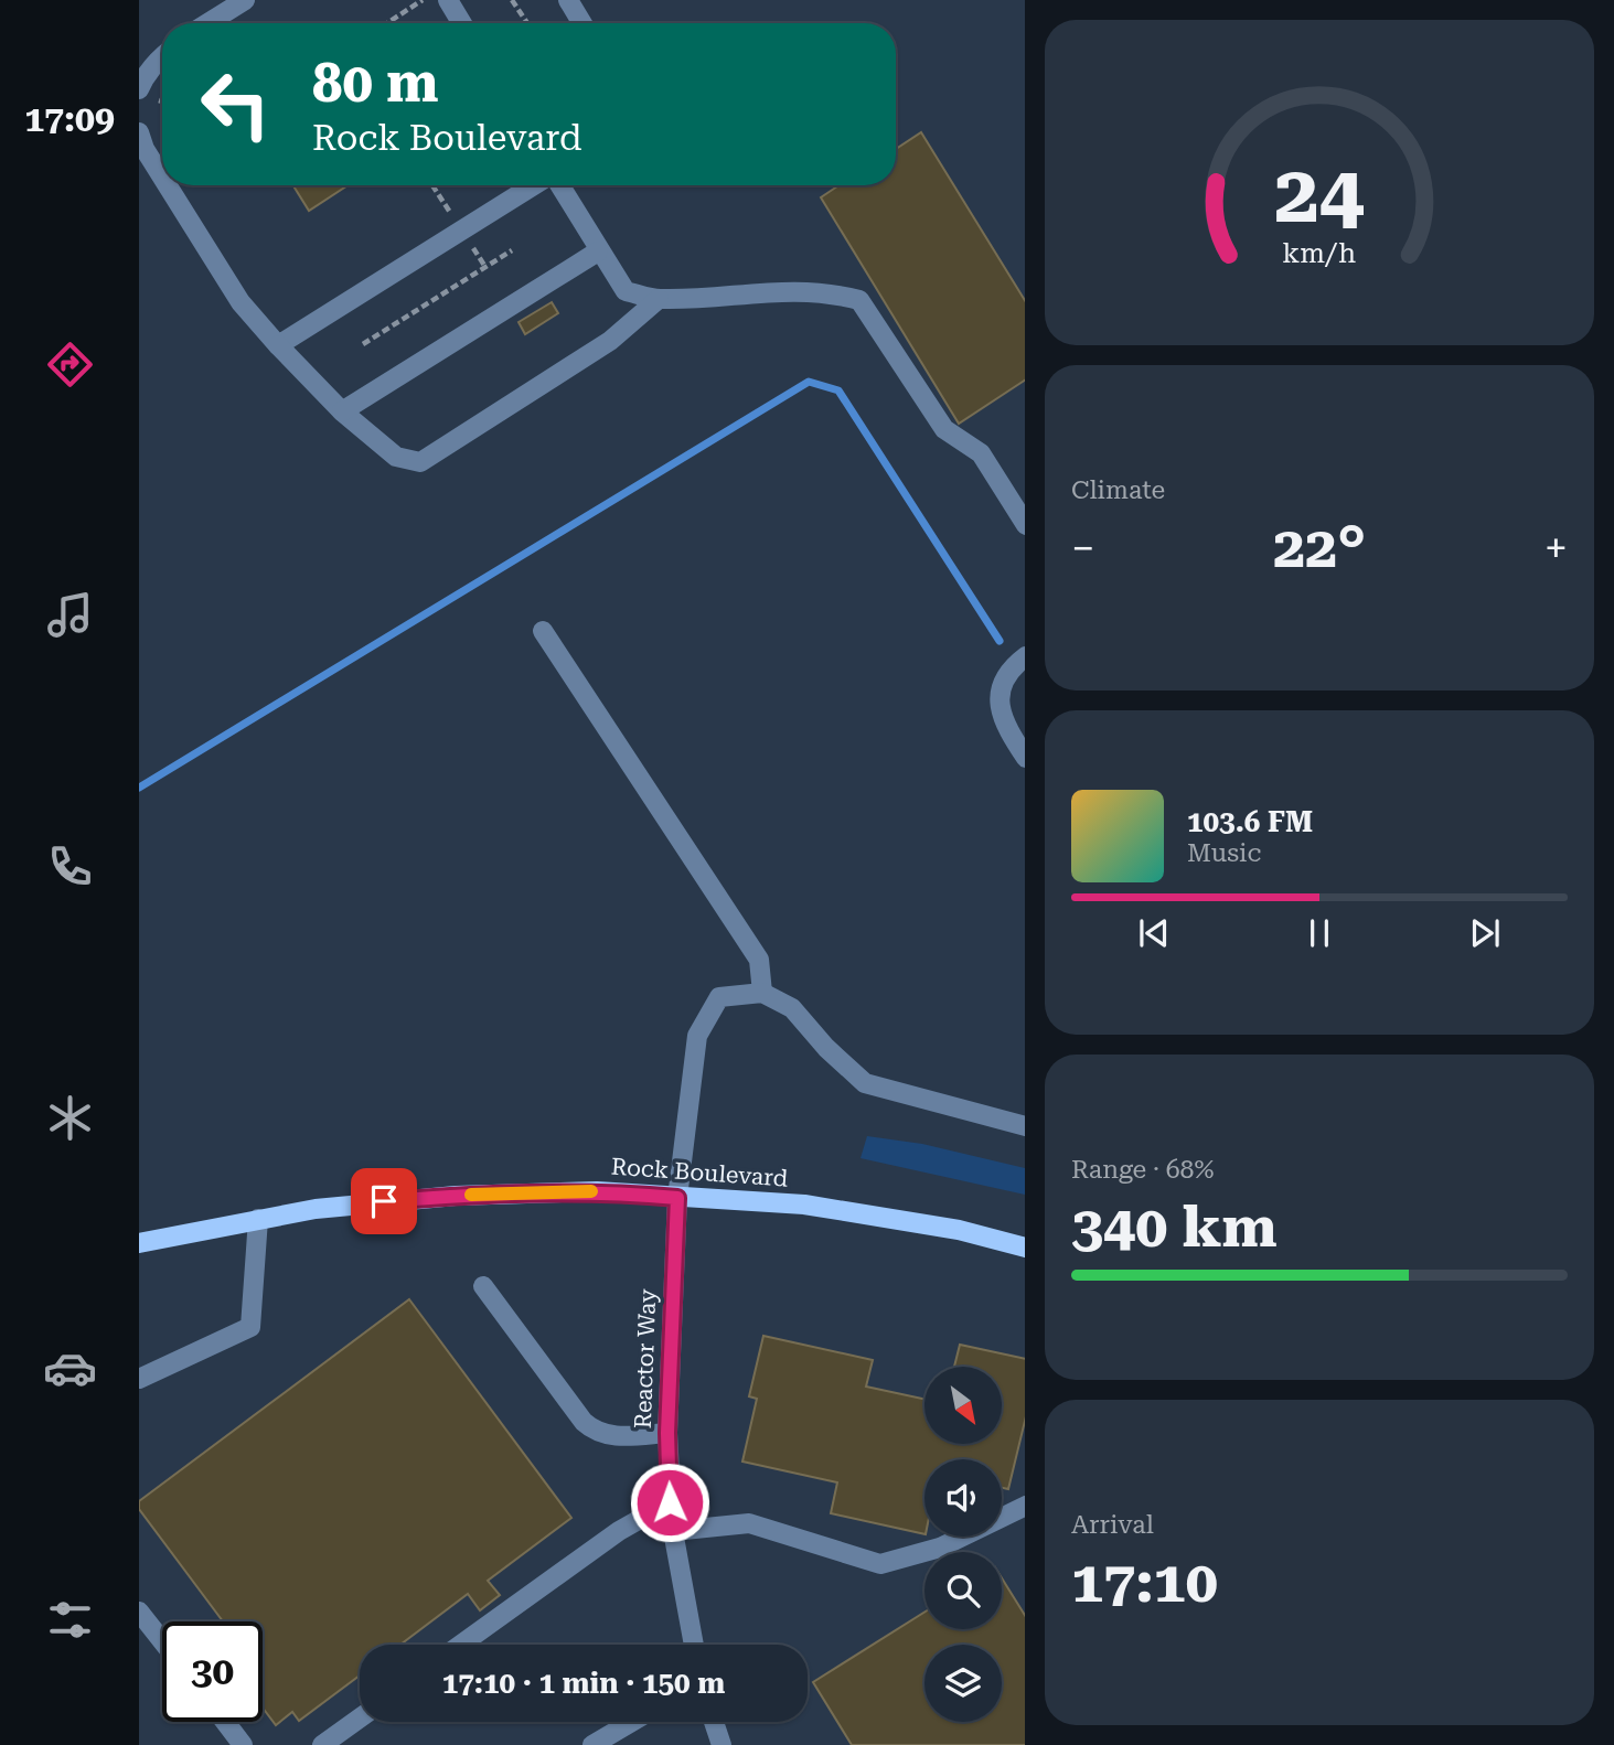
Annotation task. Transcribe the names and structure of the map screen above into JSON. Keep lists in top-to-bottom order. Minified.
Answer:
{"streets":{"main road":["Rock Boulevard"],"street":["Reactor Way"]},"crossings":[["Rock Boulevard","Reactor Way"]],"north":"bottom right","page":{"tabs":"17:09","turn":["80 m","Rock Boulevard"],"tile":["Climate",["Range · 68%","340 km"],["Arrival","17:10"]],"heat":["−","22°","+"],"song":["103.6 FM","Music"],"limit":"30","trip":"17:10 · 1 min · 150 m","gauge":["24","km/h"]}}
